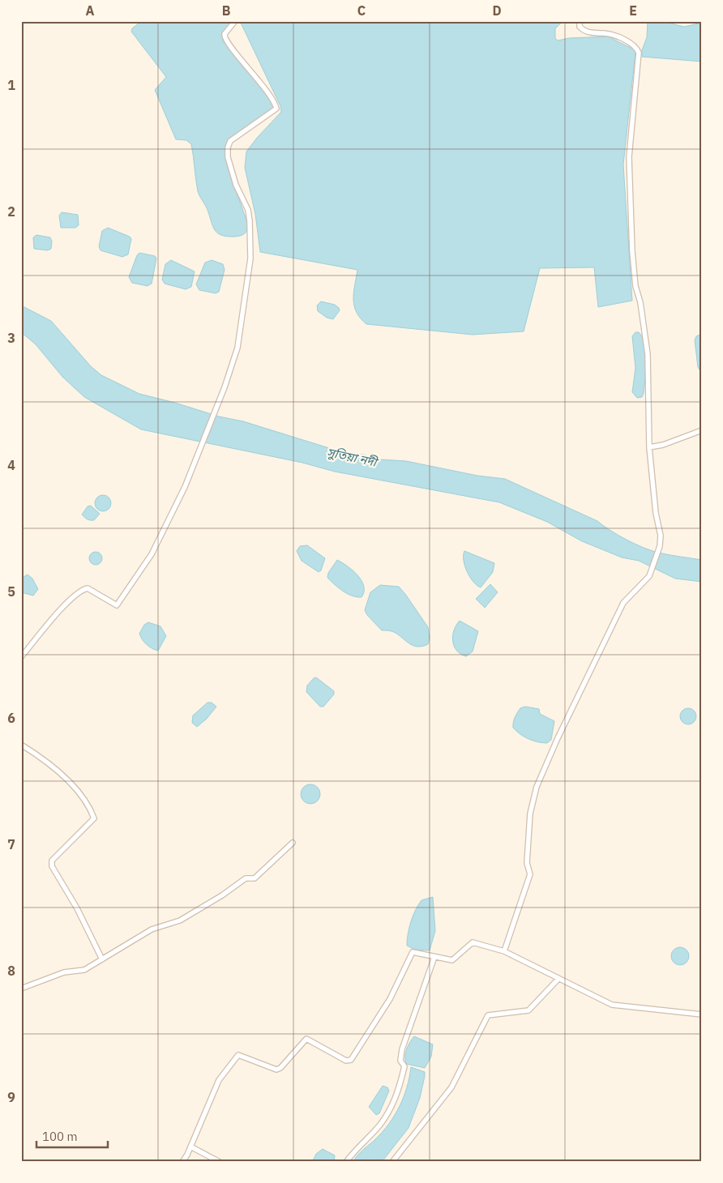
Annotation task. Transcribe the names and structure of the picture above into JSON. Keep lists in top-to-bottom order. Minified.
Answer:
{"water":["সুতিয়া নদী"],"scale_bar":"100 m","grid":{"columns":["A","B","C","D","E"],"rows":["1","2","3","4","5","6","7","8","9"]}}
